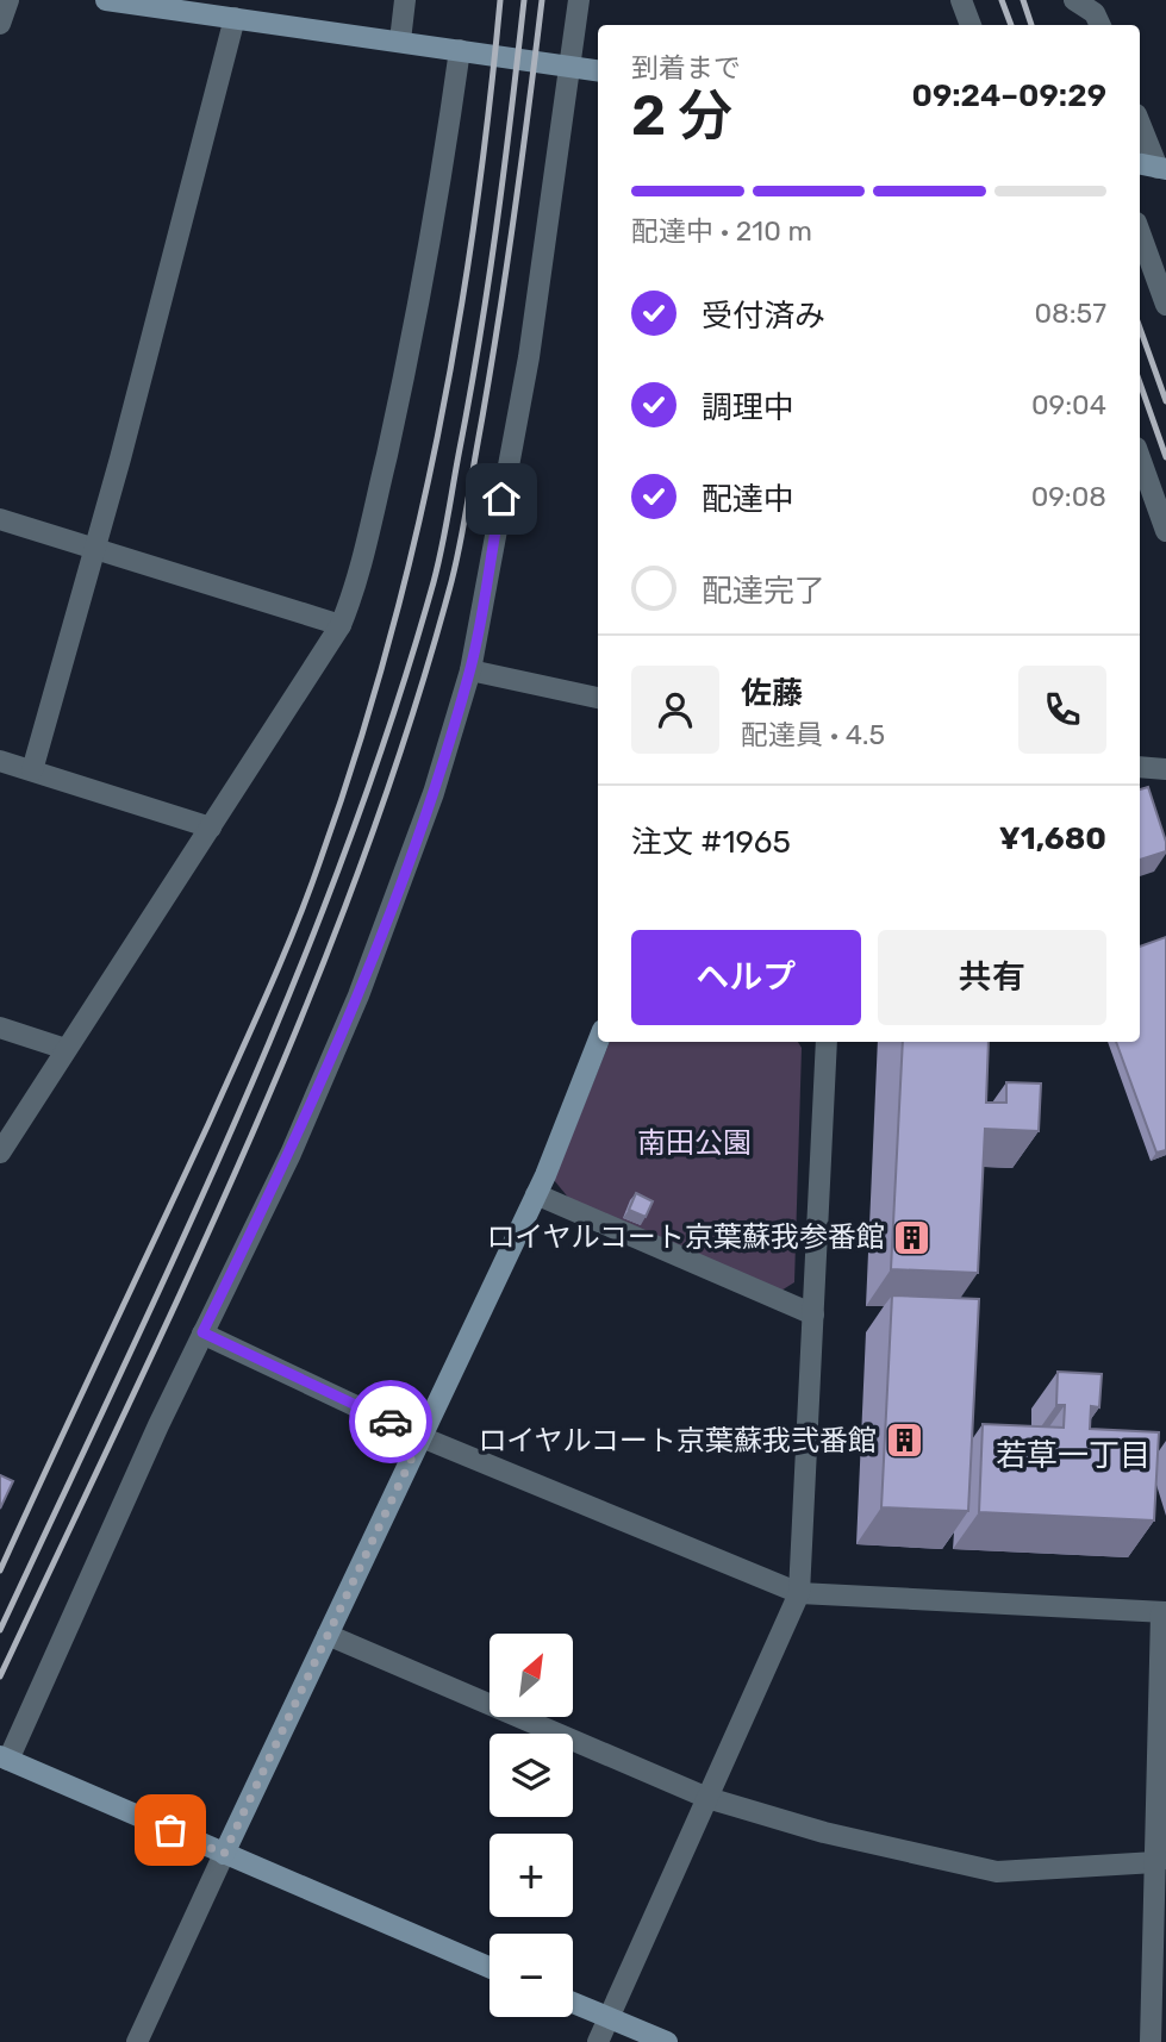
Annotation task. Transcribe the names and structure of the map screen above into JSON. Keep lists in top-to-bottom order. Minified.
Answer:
{"districts":["若草一丁目"],"parks":["南田公園"],"places":{"building":["ロイヤルコート京葉蘇我参番館","ロイヤルコート京葉蘇我弐番館"]},"north":"top right","page":{"heading":["2 分","到着まで","09:24–09:29"],"panel":["佐藤","配達員 · 4.5","注文 #1965","¥1,680"],"bar":"配達中 · 210 m","list":[["受付済み","08:57"],["調理中","09:04"],["配達中","09:08"],"配達完了"],"buttons":["ヘルプ","共有"],"map_buttons":["+","−"]}}
